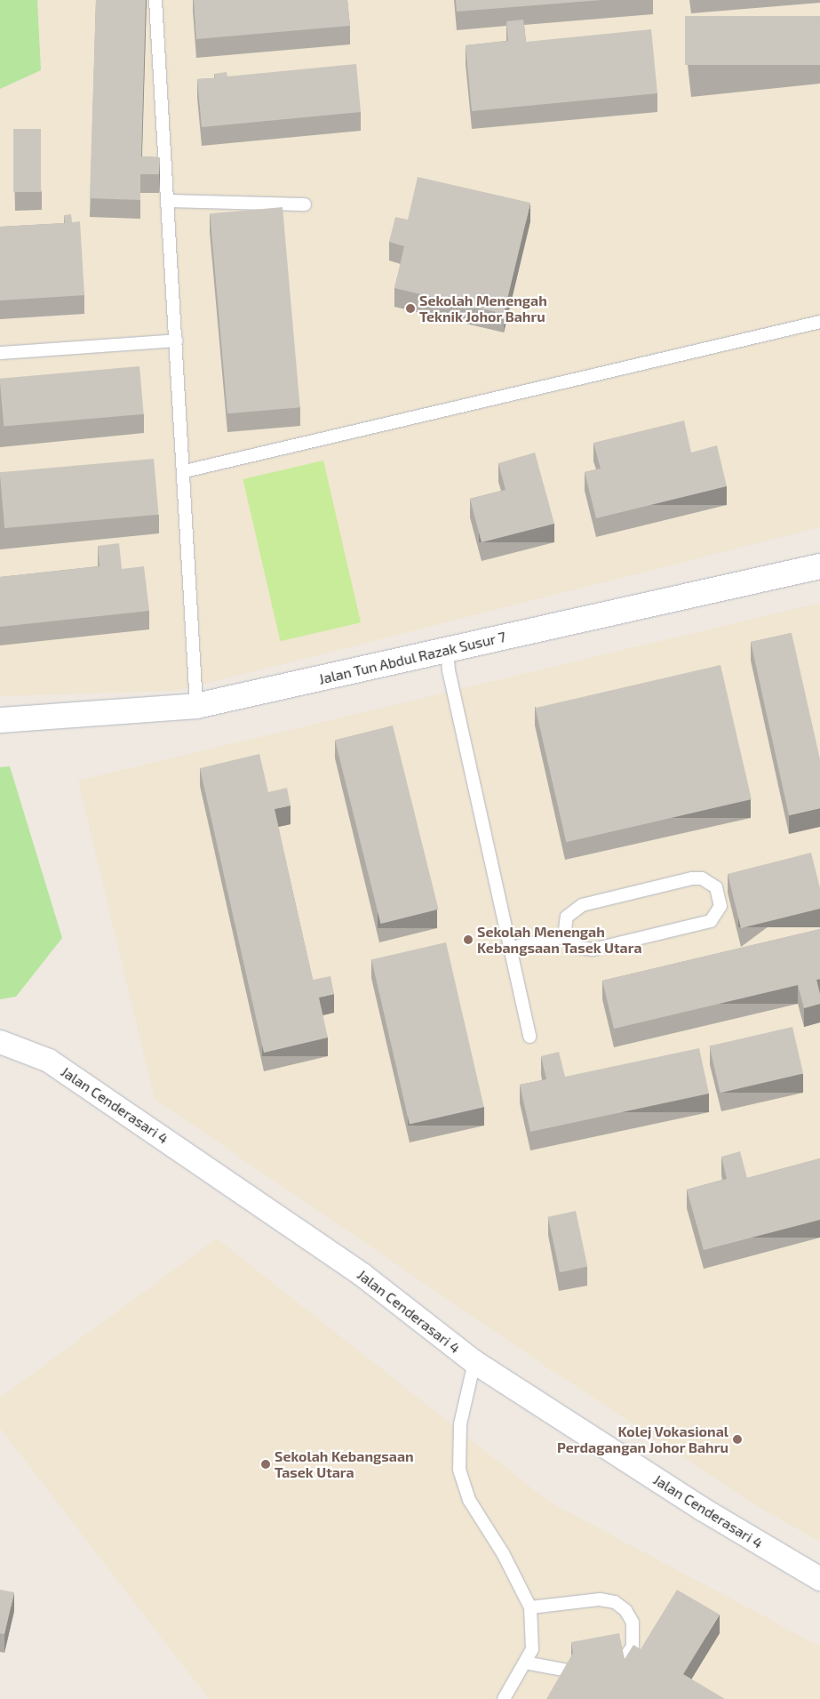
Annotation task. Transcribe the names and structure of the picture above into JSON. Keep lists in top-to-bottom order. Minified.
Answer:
{"streets":{"street":["Jalan Tun Abdul Razak Susur 7","Jalan Cenderasari 4"]},"places":["Sekolah Menengah Teknik Johor Bahru","Sekolah Menengah Kebangsaan Tasek Utara","Kolej Vokasional Perdagangan Johor Bahru","Sekolah Kebangsaan Tasek Utara"]}
